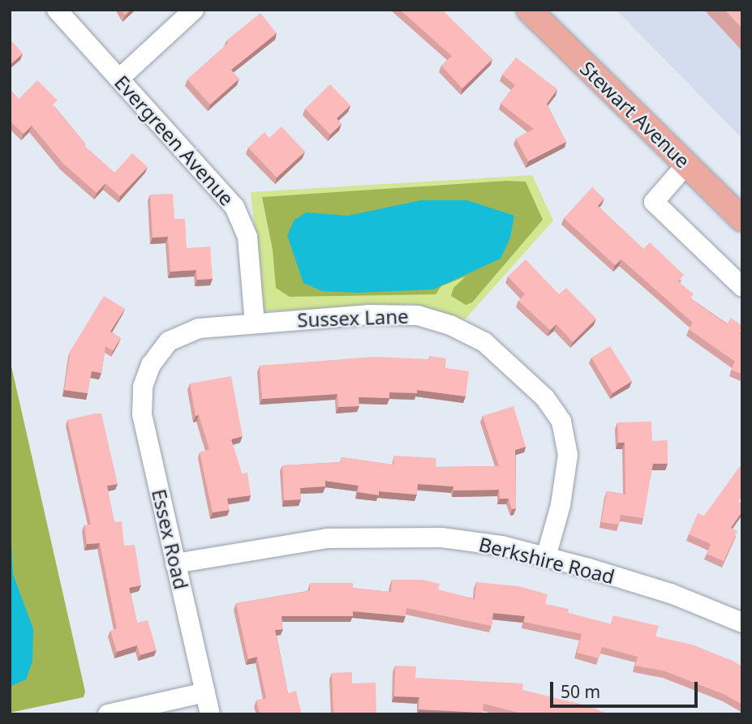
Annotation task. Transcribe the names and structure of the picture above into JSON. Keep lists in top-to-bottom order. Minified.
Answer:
{"streets":{"main road":["Stewart Avenue"],"street":["Evergreen Avenue","Sussex Lane","Essex Road","Berkshire Road"]},"crossings":[["Evergreen Avenue","Sussex Lane"],["Sussex Lane","Essex Road"],["Sussex Lane","Berkshire Road"],["Essex Road","Berkshire Road"]],"scale_bar":"50 m"}
